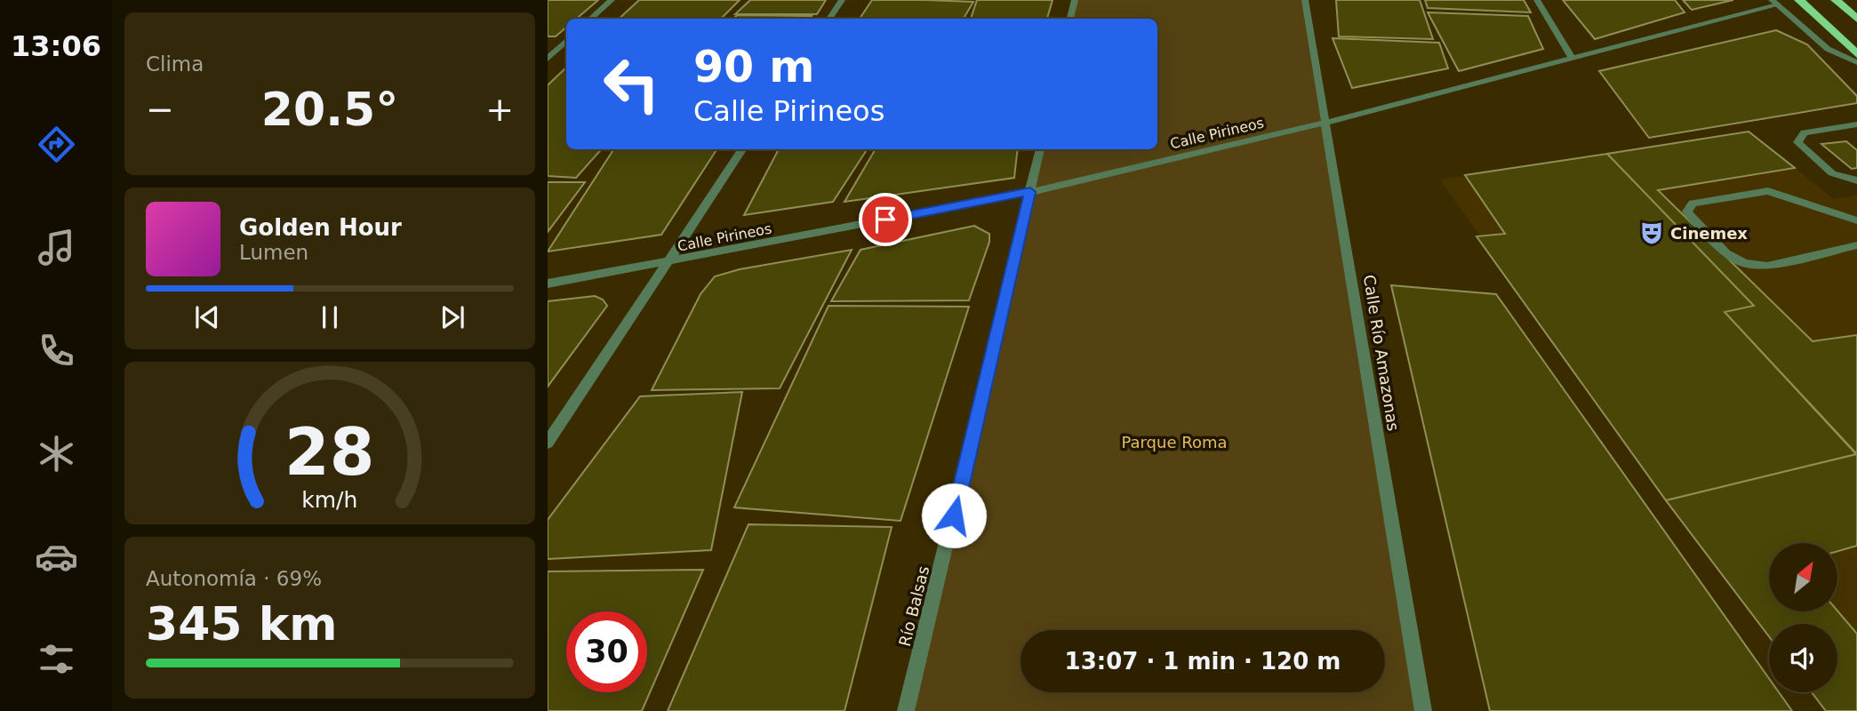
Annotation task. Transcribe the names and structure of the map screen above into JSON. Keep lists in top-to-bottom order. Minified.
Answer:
{"streets":{"street":["Calle Pirineos","Calle Río Amazonas","Río Balsas"]},"crossings":[["Calle Pirineos","Calle Río Amazonas"],["Calle Pirineos","Río Balsas"]],"parks":["Parque Roma"],"places":{"theatre":["Cinemex"]},"north":"top right","page":{"tabs":"13:06","tile":["Clima",["Autonomía · 69%","345 km"]],"turn":["90 m","Calle Pirineos"],"heat":["−","20.5°","+"],"song":["Golden Hour","Lumen"],"limit":"30","trip":"13:07 · 1 min · 120 m","gauge":["28","km/h"]}}
